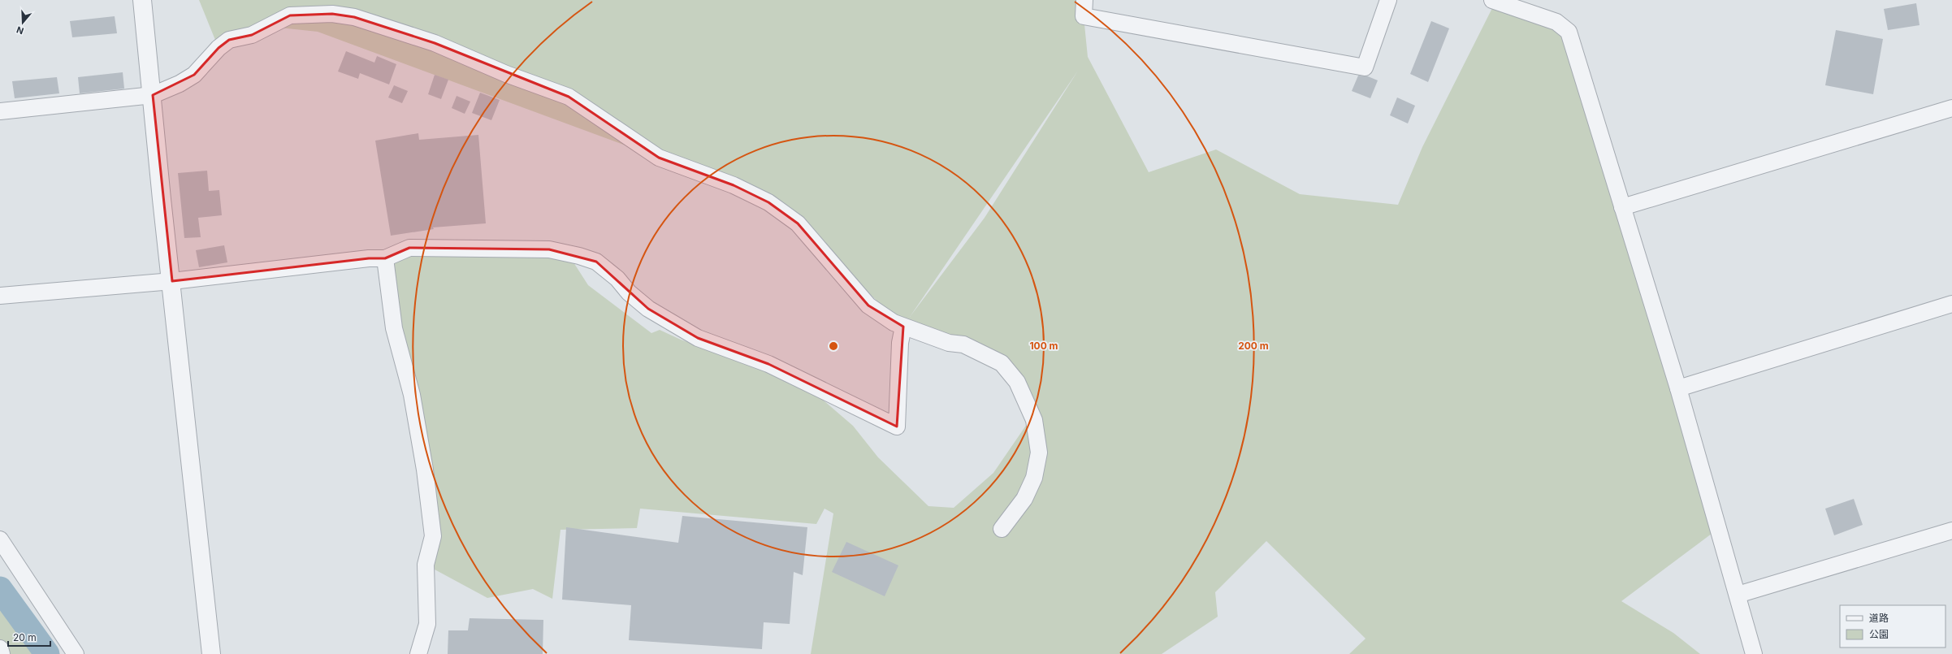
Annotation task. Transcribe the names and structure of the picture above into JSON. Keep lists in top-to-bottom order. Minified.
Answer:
{"legend":["道路","公園"],"scale_bar":"20 m","north":"bottom","rings":["100 m","200 m"]}
